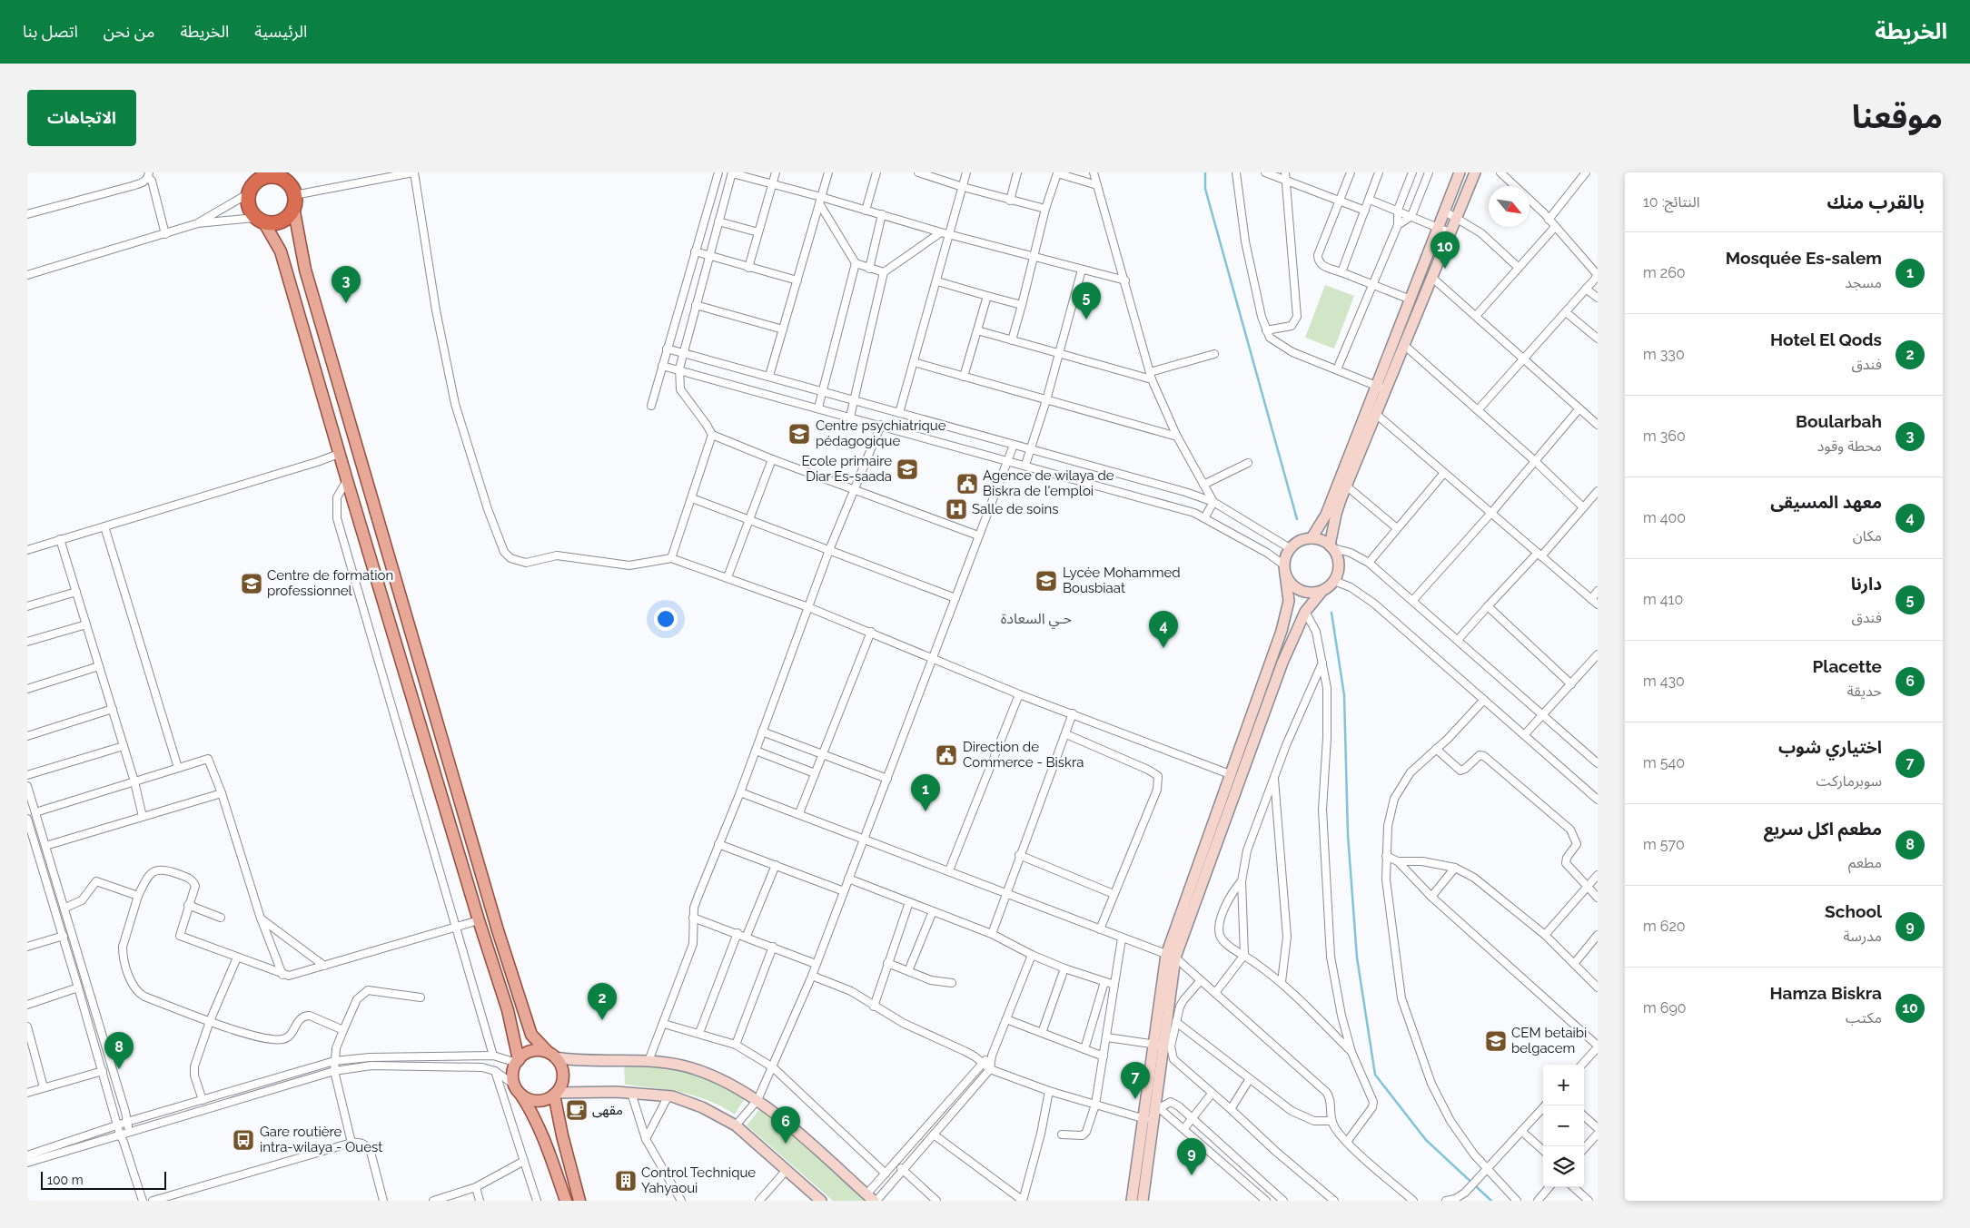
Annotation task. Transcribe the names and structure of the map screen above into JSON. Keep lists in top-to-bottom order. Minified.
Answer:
{"districts":["حـي السعادة"],"places":{"school or university":["Centre psychiatrique pédagogique","Ecole primaire Diar Es-saada","Lycée Mohammed Bousbiaat","Centre de formation professionnel","CEM betaibi belgacem"],"public building":["Agence de wilaya de Biskra de l'emploi","Direction de Commerce - Biskra"],"hospital":["Salle de soins"],"cafe":["مقهى"],"bus stop":["Gare routière intra-wilaya - Ouest"],"building":["Control Technique Yahyaoui"]},"scale_bar":"100 m","north":"bottom right","page":{"header":"الخريطة","nav":["الرئيسية","الخريطة","من نحن","اتصل بنا"],"title":"موقعنا","buttons":"الاتجاهات","heading":["بالقرب منك","النتائج: 10"],"list":[{"mark":"1","name":"Mosquée Es-salem","note":"مسجد","value":"260 m"},{"mark":"2","name":"Hotel El Qods","note":"فندق","value":"330 m"},{"mark":"3","name":"Boularbah","note":"محطة وقود","value":"360 m"},{"mark":"4","name":"معهد المسيقى","note":"مكان","value":"400 m"},{"mark":"5","name":"دارنا","note":"فندق","value":"410 m"},{"mark":"6","name":"Placette","note":"حديقة","value":"430 m"},{"mark":"7","name":"اختياري شوب","note":"سوبرماركت","value":"540 m"},{"mark":"8","name":"مطعم اكل سريع","note":"مطعم","value":"570 m"},{"mark":"9","name":"School","note":"مدرسة","value":"620 m"},{"mark":"10","name":"Hamza Biskra","note":"مكتب","value":"690 m"}],"pins":["10","3","5","4","1","2","8","7","6","9"],"map_buttons":["+","−"],"scale":"100 m"}}
